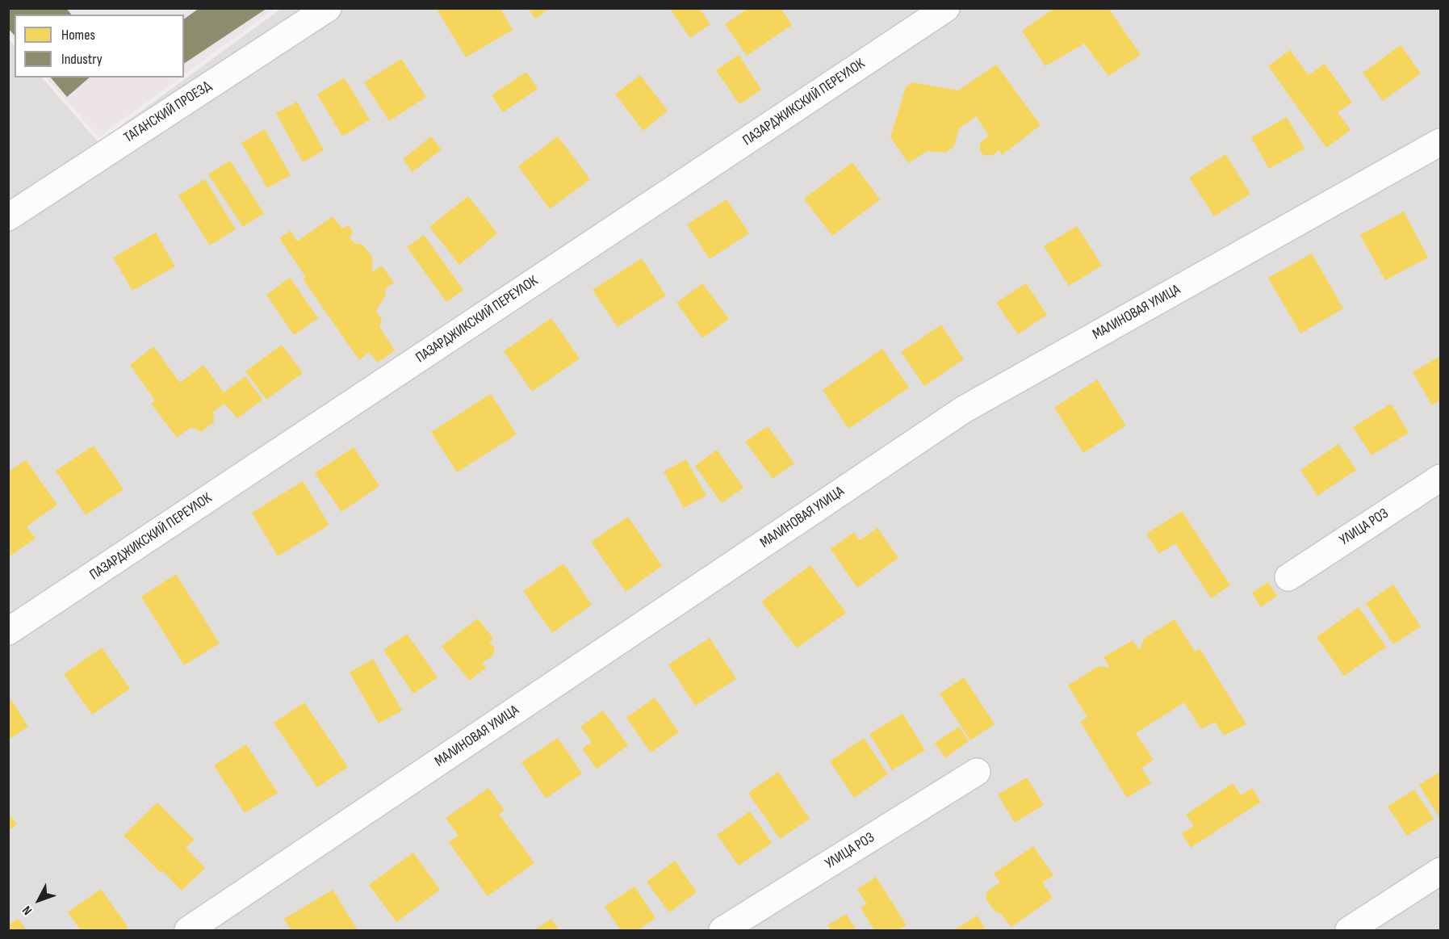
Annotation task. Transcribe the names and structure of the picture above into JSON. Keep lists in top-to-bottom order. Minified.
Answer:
{"streets":{"street":["ПАЗАРДЖИКСКИЙ ПЕРЕУЛОК","ТАГАНСКИЙ ПРОЕЗД","МАЛИНОВАЯ УЛИЦА","УЛИЦА РОЗ"]},"legend":["Homes","Industry"],"north":"bottom left"}
